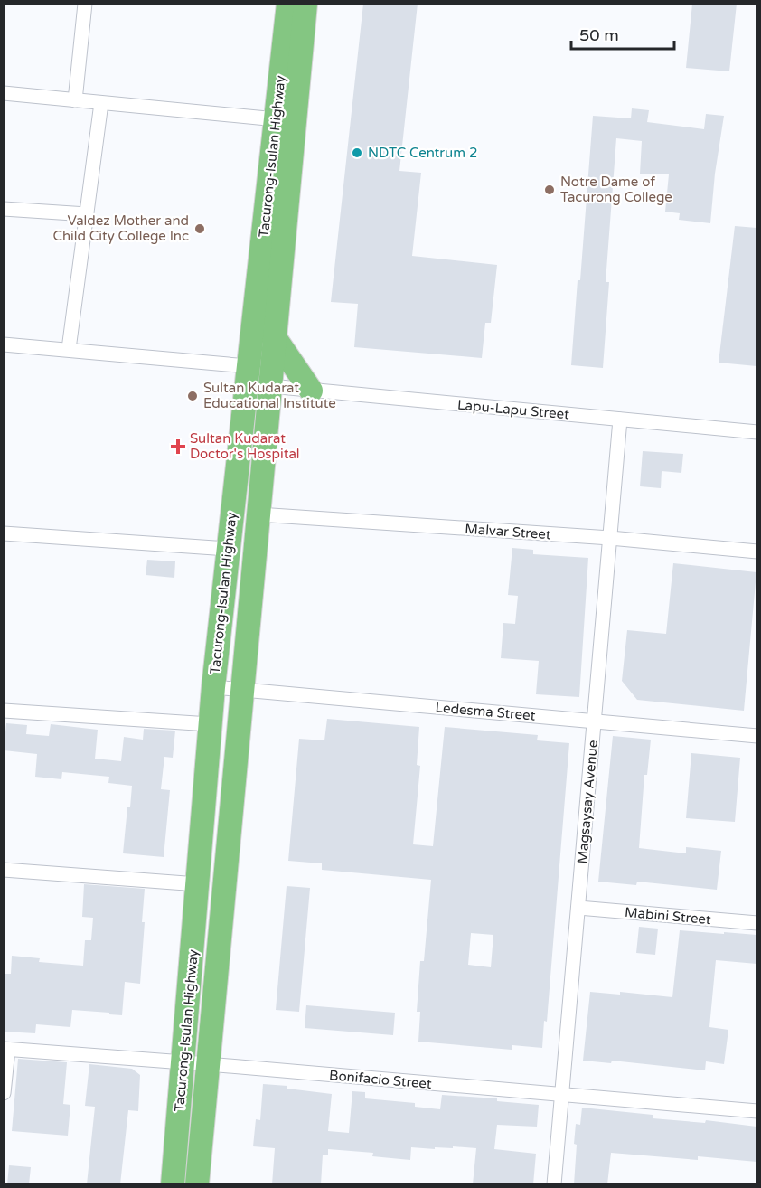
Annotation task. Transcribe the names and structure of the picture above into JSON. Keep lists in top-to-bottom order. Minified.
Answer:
{"streets":{"highway":["Tacurong-Isulan Highway"],"street":["Lapu-Lapu Street","Malvar Street","Ledesma Street","Magsaysay Avenue","Mabini Street","Bonifacio Street"]},"crossings":[["Tacurong-Isulan Highway","Lapu-Lapu Street"],["Tacurong-Isulan Highway","Malvar Street"],["Tacurong-Isulan Highway","Ledesma Street"],["Tacurong-Isulan Highway","Bonifacio Street"],["Lapu-Lapu Street","Magsaysay Avenue"],["Malvar Street","Magsaysay Avenue"],["Ledesma Street","Magsaysay Avenue"],["Magsaysay Avenue","Mabini Street"],["Magsaysay Avenue","Bonifacio Street"]],"places":{"other":["NDTC Centrum 2","Notre Dame of Tacurong College","Valdez Mother and Child City College Inc","Sultan Kudarat Educational Institute"],"health":["Sultan Kudarat Doctor's Hospital"]},"scale_bar":"50 m"}
